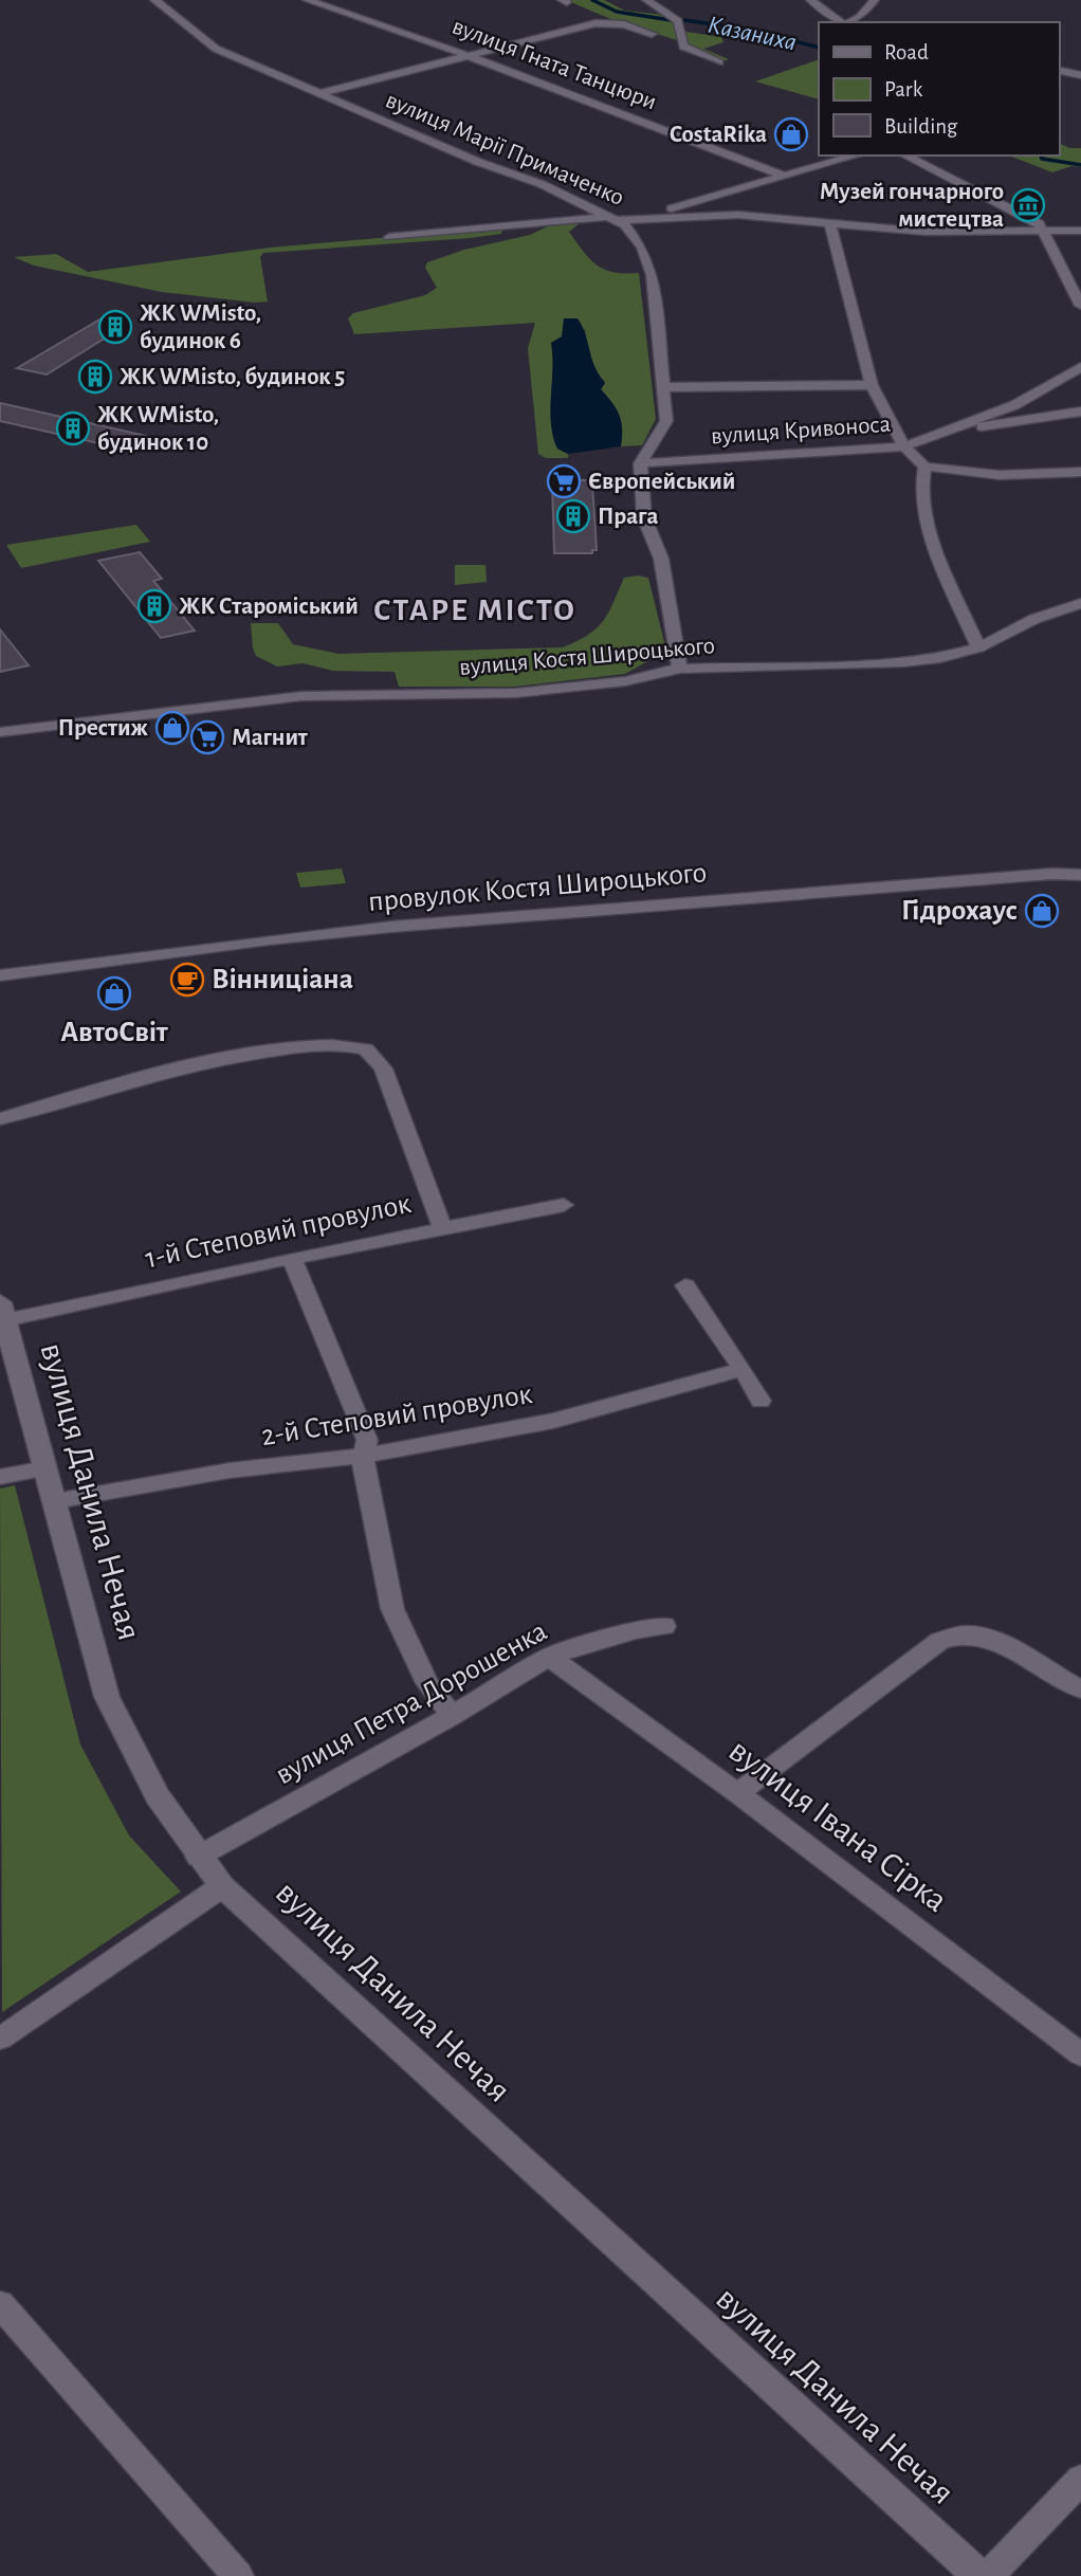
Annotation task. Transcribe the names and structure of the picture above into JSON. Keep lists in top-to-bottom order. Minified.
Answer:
{"streets":{"main road":["вулиця Данила Нечая"],"street":["вулиця Гната Танцюри","вулиця Марії Примаченко","вулиця Кривоноса","вулиця Костя Широцького","провулок Костя Широцького","1-й Степовий провулок","2-й Степовий провулок","вулиця Петра Дорошенка","вулиця Івана Сірка"]},"crossings":[["вулиця Марії Примаченко","вулиця Кривоноса"],["1-й Степовий провулок","вулиця Данила Нечая"],["2-й Степовий провулок","вулиця Данила Нечая"],["вулиця Данила Нечая","вулиця Петра Дорошенка"],["вулиця Петра Дорошенка","вулиця Івана Сірка"]],"districts":["СТАРЕ МІСТО"],"water":["Казаниха"],"places":{"shop":["CostaRika","Престиж","Гідрохаус","АвтоСвіт"],"museum":["Музей гончарного мистецтва"],"building":["ЖК WMisto, будинок 6","ЖК WMisto, будинок 5","ЖК WMisto, будинок 10","Прага","ЖК Староміський"],"supermarket":["Європейський","Магнит"],"cafe":["Вінниціана"]},"legend":["Road","Park","Building"]}
